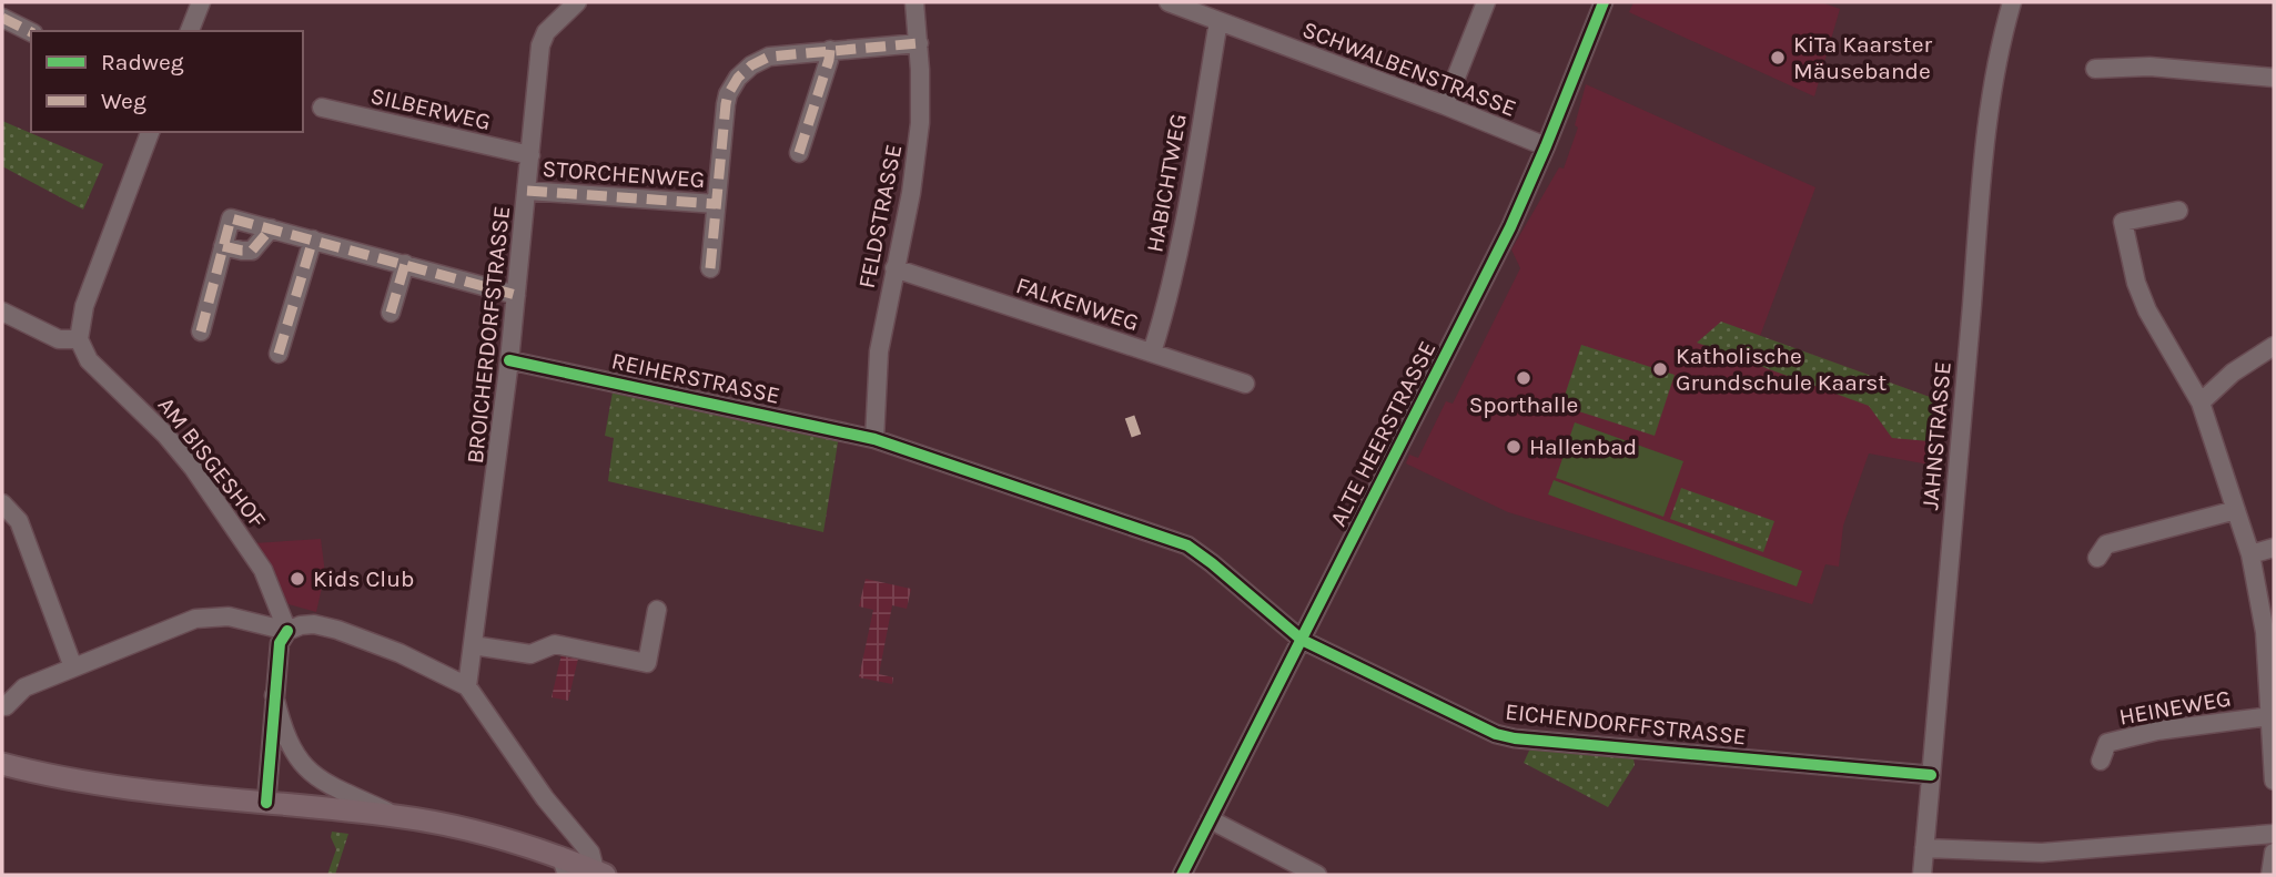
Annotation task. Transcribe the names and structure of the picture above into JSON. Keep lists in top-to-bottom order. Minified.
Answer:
{"streets":{"street":["SCHWALBENSTRASSE","SILBERWEG","STORCHENWEG","HABICHTWEG","FELDSTRASSE","FALKENWEG","BROICHERDORFSTRASSE","REIHERSTRASSE","ALTE HEERSTRASSE","JAHNSTRASSE","AM BISGESHOF","HEINEWEG","EICHENDORFFSTRASSE"]},"crossings":[["SCHWALBENSTRASSE","HABICHTWEG"],["SCHWALBENSTRASSE","ALTE HEERSTRASSE"],["SILBERWEG","BROICHERDORFSTRASSE"],["STORCHENWEG","FELDSTRASSE"],["STORCHENWEG","BROICHERDORFSTRASSE"],["HABICHTWEG","FALKENWEG"],["FELDSTRASSE","FALKENWEG"],["FELDSTRASSE","REIHERSTRASSE"],["FELDSTRASSE","EICHENDORFFSTRASSE"],["BROICHERDORFSTRASSE","REIHERSTRASSE"],["REIHERSTRASSE","EICHENDORFFSTRASSE"],["ALTE HEERSTRASSE","EICHENDORFFSTRASSE"],["JAHNSTRASSE","EICHENDORFFSTRASSE"]],"places":["KiTa Kaarster Mäusebande","Katholische Grundschule Kaarst","Sporthalle","Hallenbad","Kids Club"],"legend":["Radweg","Weg"]}
